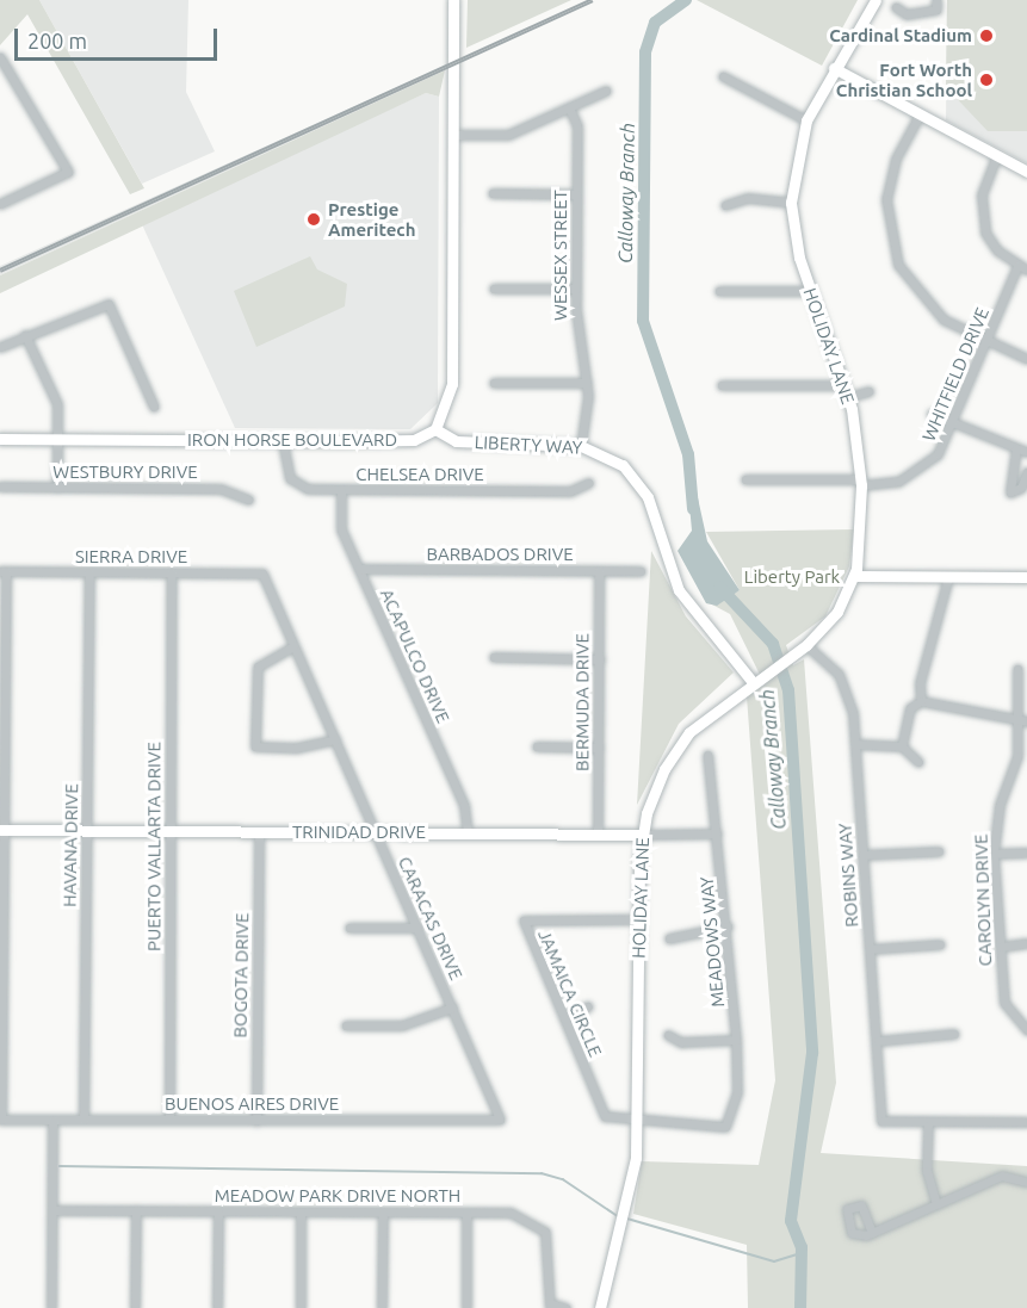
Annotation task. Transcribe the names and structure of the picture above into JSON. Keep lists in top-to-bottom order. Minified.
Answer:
{"streets":{"street":["WESSEX STREET","HOLIDAY LANE","WHITFIELD DRIVE","IRON HORSE BOULEVARD","LIBERTY WAY","WESTBURY DRIVE","CHELSEA DRIVE","BARBADOS DRIVE","SIERRA DRIVE","ACAPULCO DRIVE","BERMUDA DRIVE","TRINIDAD DRIVE","HAVANA DRIVE","PUERTO VALLARTA DRIVE","ROBINS WAY","CAROLYN DRIVE","CARACAS DRIVE","MEADOWS WAY","BOGOTA DRIVE","JAMAICA CIRCLE","BUENOS AIRES DRIVE","MEADOW PARK DRIVE NORTH"]},"crossings":[["WESSEX STREET","LIBERTY WAY"],["HOLIDAY LANE","WHITFIELD DRIVE"],["HOLIDAY LANE","LIBERTY WAY"],["HOLIDAY LANE","TRINIDAD DRIVE"],["HOLIDAY LANE","ROBINS WAY"],["HOLIDAY LANE","MEADOWS WAY"],["HOLIDAY LANE","JAMAICA CIRCLE"],["IRON HORSE BOULEVARD","LIBERTY WAY"],["IRON HORSE BOULEVARD","CHELSEA DRIVE"],["CHELSEA DRIVE","ACAPULCO DRIVE"],["BARBADOS DRIVE","ACAPULCO DRIVE"],["BARBADOS DRIVE","BERMUDA DRIVE"],["SIERRA DRIVE","HAVANA DRIVE"],["SIERRA DRIVE","PUERTO VALLARTA DRIVE"],["SIERRA DRIVE","CARACAS DRIVE"],["ACAPULCO DRIVE","TRINIDAD DRIVE"],["BERMUDA DRIVE","TRINIDAD DRIVE"],["TRINIDAD DRIVE","HAVANA DRIVE"],["TRINIDAD DRIVE","PUERTO VALLARTA DRIVE"],["TRINIDAD DRIVE","CARACAS DRIVE"],["TRINIDAD DRIVE","MEADOWS WAY"],["TRINIDAD DRIVE","BOGOTA DRIVE"],["HAVANA DRIVE","BUENOS AIRES DRIVE"],["PUERTO VALLARTA DRIVE","BUENOS AIRES DRIVE"],["CARACAS DRIVE","BUENOS AIRES DRIVE"],["MEADOWS WAY","JAMAICA CIRCLE"],["BOGOTA DRIVE","BUENOS AIRES DRIVE"]],"water":["Calloway Branch"],"parks":["Liberty Park"],"places":["Cardinal Stadium","Fort Worth Christian School","Prestige Ameritech"],"scale_bar":"200 m"}
